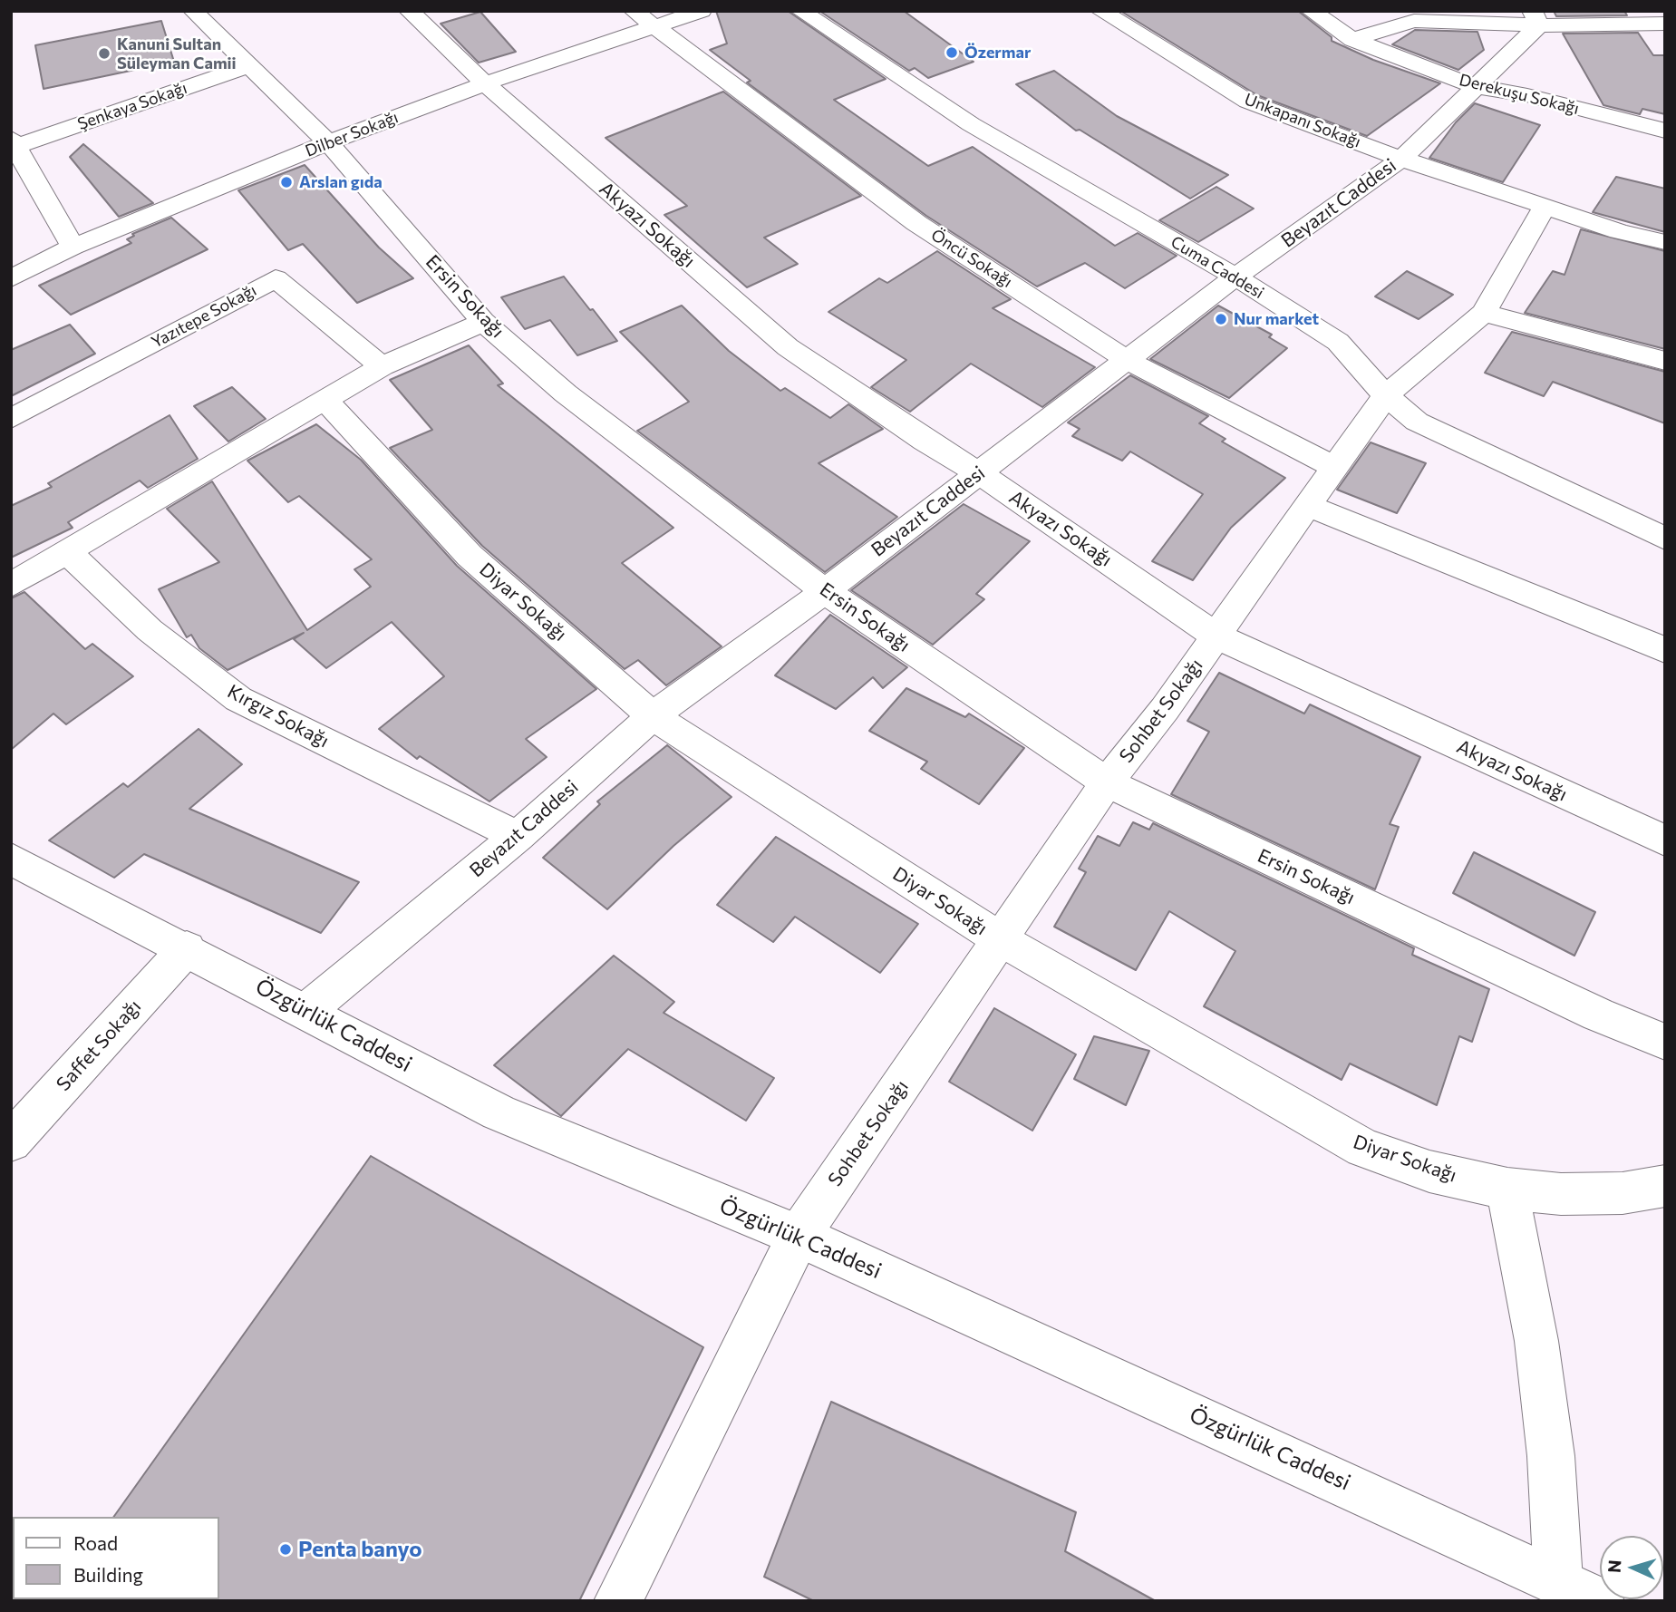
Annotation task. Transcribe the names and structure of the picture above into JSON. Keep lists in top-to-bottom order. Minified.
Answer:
{"streets":{"street":["Derekuşu Sokağı","Şenkaya Sokağı","Unkapanı Sokağı","Dilber Sokağı","Beyazıt Caddesi","Akyazı Sokağı","Öncü Sokağı","Cuma Caddesi","Ersin Sokağı","Yazıtepe Sokağı","Diyar Sokağı","Sohbet Sokağı","Kırgız Sokağı","Özgürlük Caddesi","Saffet Sokağı"]},"crossings":[["Derekuşu Sokağı","Beyazıt Caddesi"],["Şenkaya Sokağı","Ersin Sokağı"],["Unkapanı Sokağı","Beyazıt Caddesi"],["Unkapanı Sokağı","Sohbet Sokağı"],["Dilber Sokağı","Akyazı Sokağı"],["Dilber Sokağı","Öncü Sokağı"],["Dilber Sokağı","Ersin Sokağı"],["Beyazıt Caddesi","Akyazı Sokağı"],["Beyazıt Caddesi","Öncü Sokağı"],["Beyazıt Caddesi","Cuma Caddesi"],["Beyazıt Caddesi","Ersin Sokağı"],["Beyazıt Caddesi","Diyar Sokağı"],["Beyazıt Caddesi","Kırgız Sokağı"],["Beyazıt Caddesi","Özgürlük Caddesi"],["Akyazı Sokağı","Sohbet Sokağı"],["Öncü Sokağı","Sohbet Sokağı"],["Cuma Caddesi","Sohbet Sokağı"],["Ersin Sokağı","Sohbet Sokağı"],["Diyar Sokağı","Sohbet Sokağı"],["Sohbet Sokağı","Özgürlük Caddesi"],["Özgürlük Caddesi","Saffet Sokağı"]],"places":["Özermar","Kanuni Sultan Süleyman Camii","Arslan gıda","Nur market","Penta banyo"],"legend":["Road","Building"],"north":"left"}
